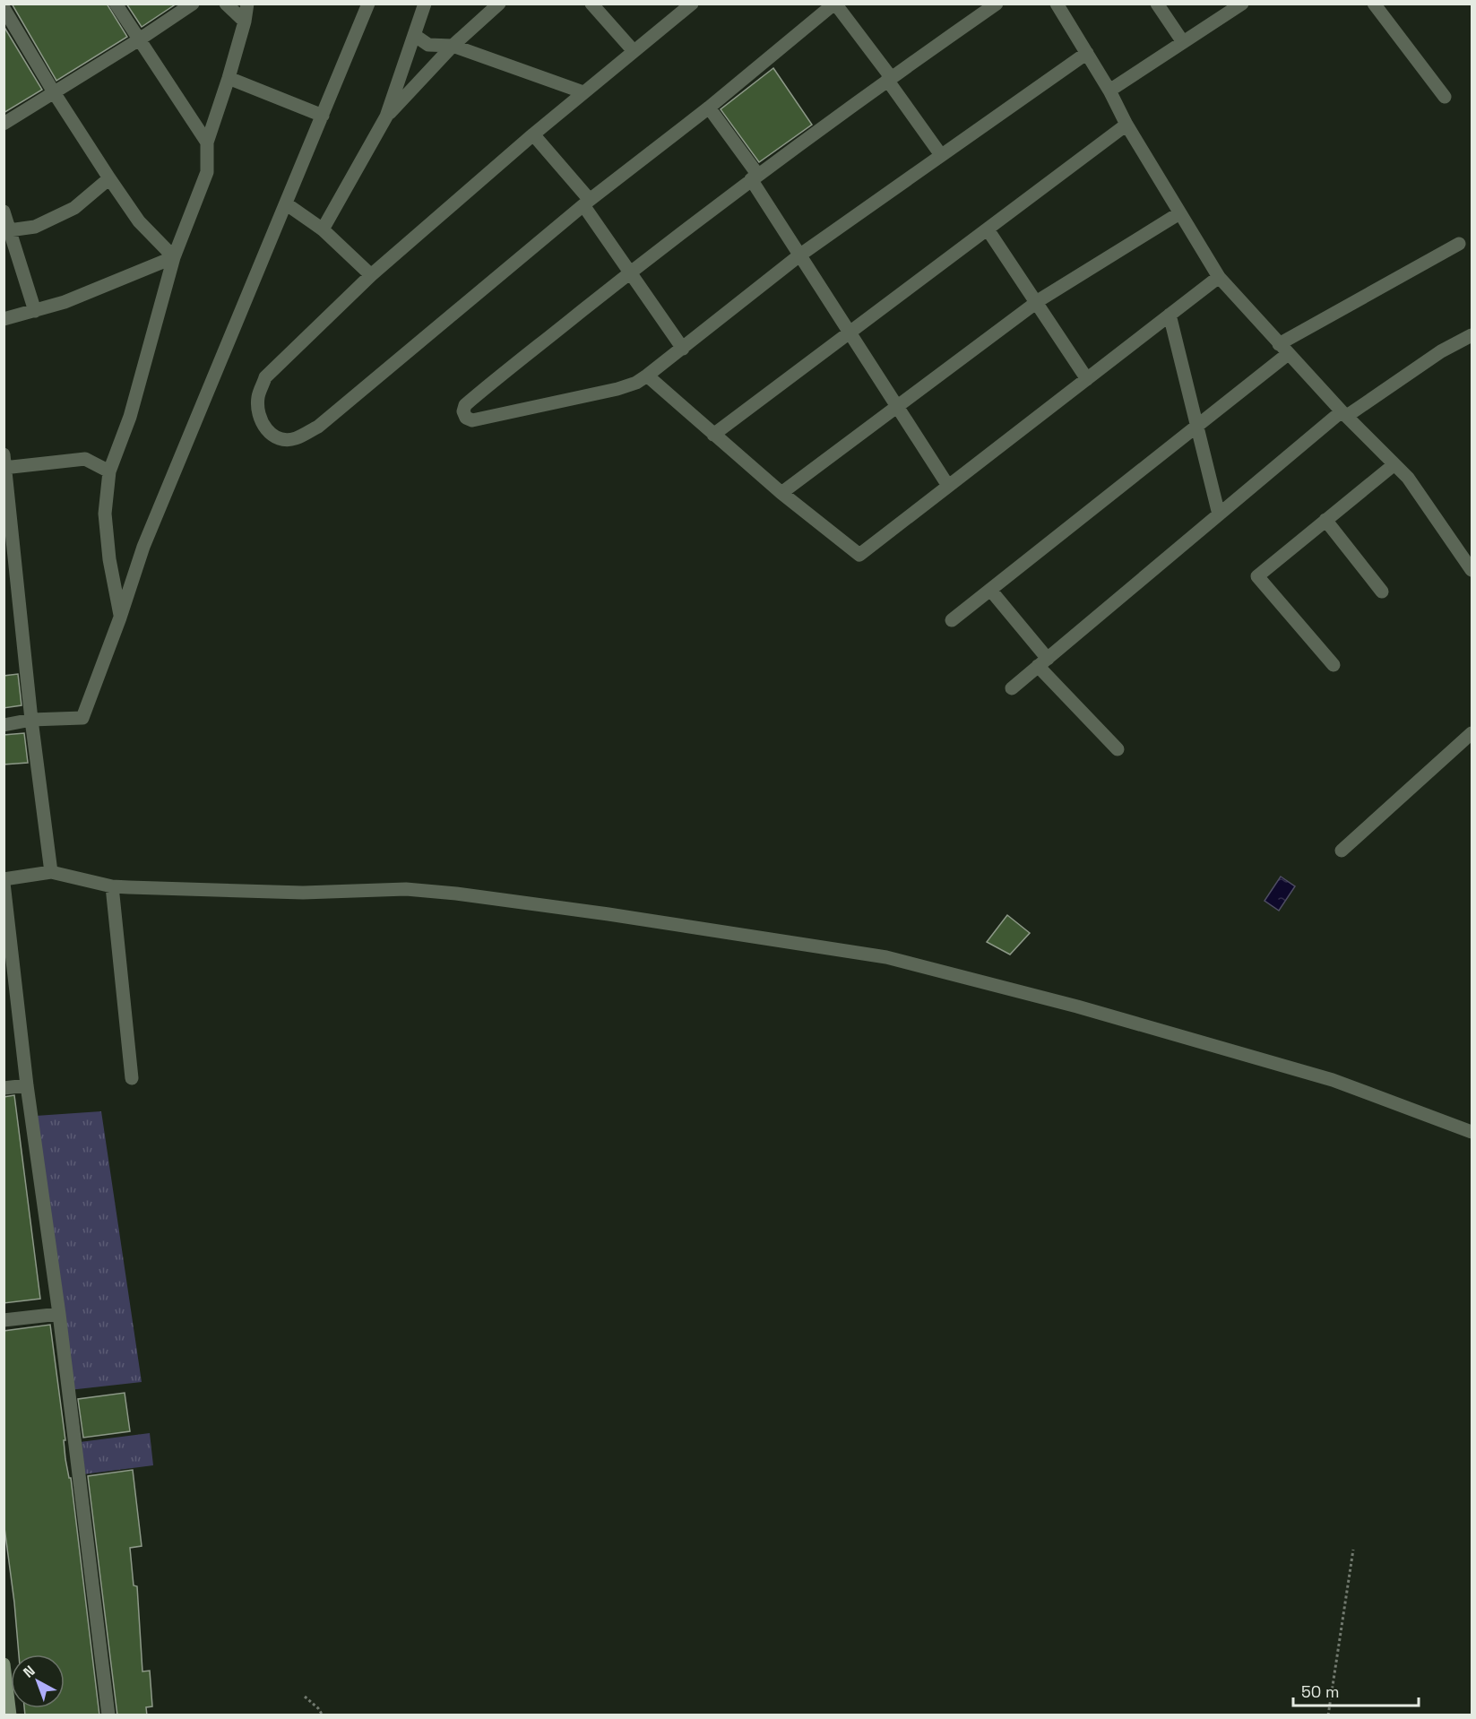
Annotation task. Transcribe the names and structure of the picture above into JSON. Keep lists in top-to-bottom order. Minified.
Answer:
{"scale_bar":"50 m","north":"top left"}
